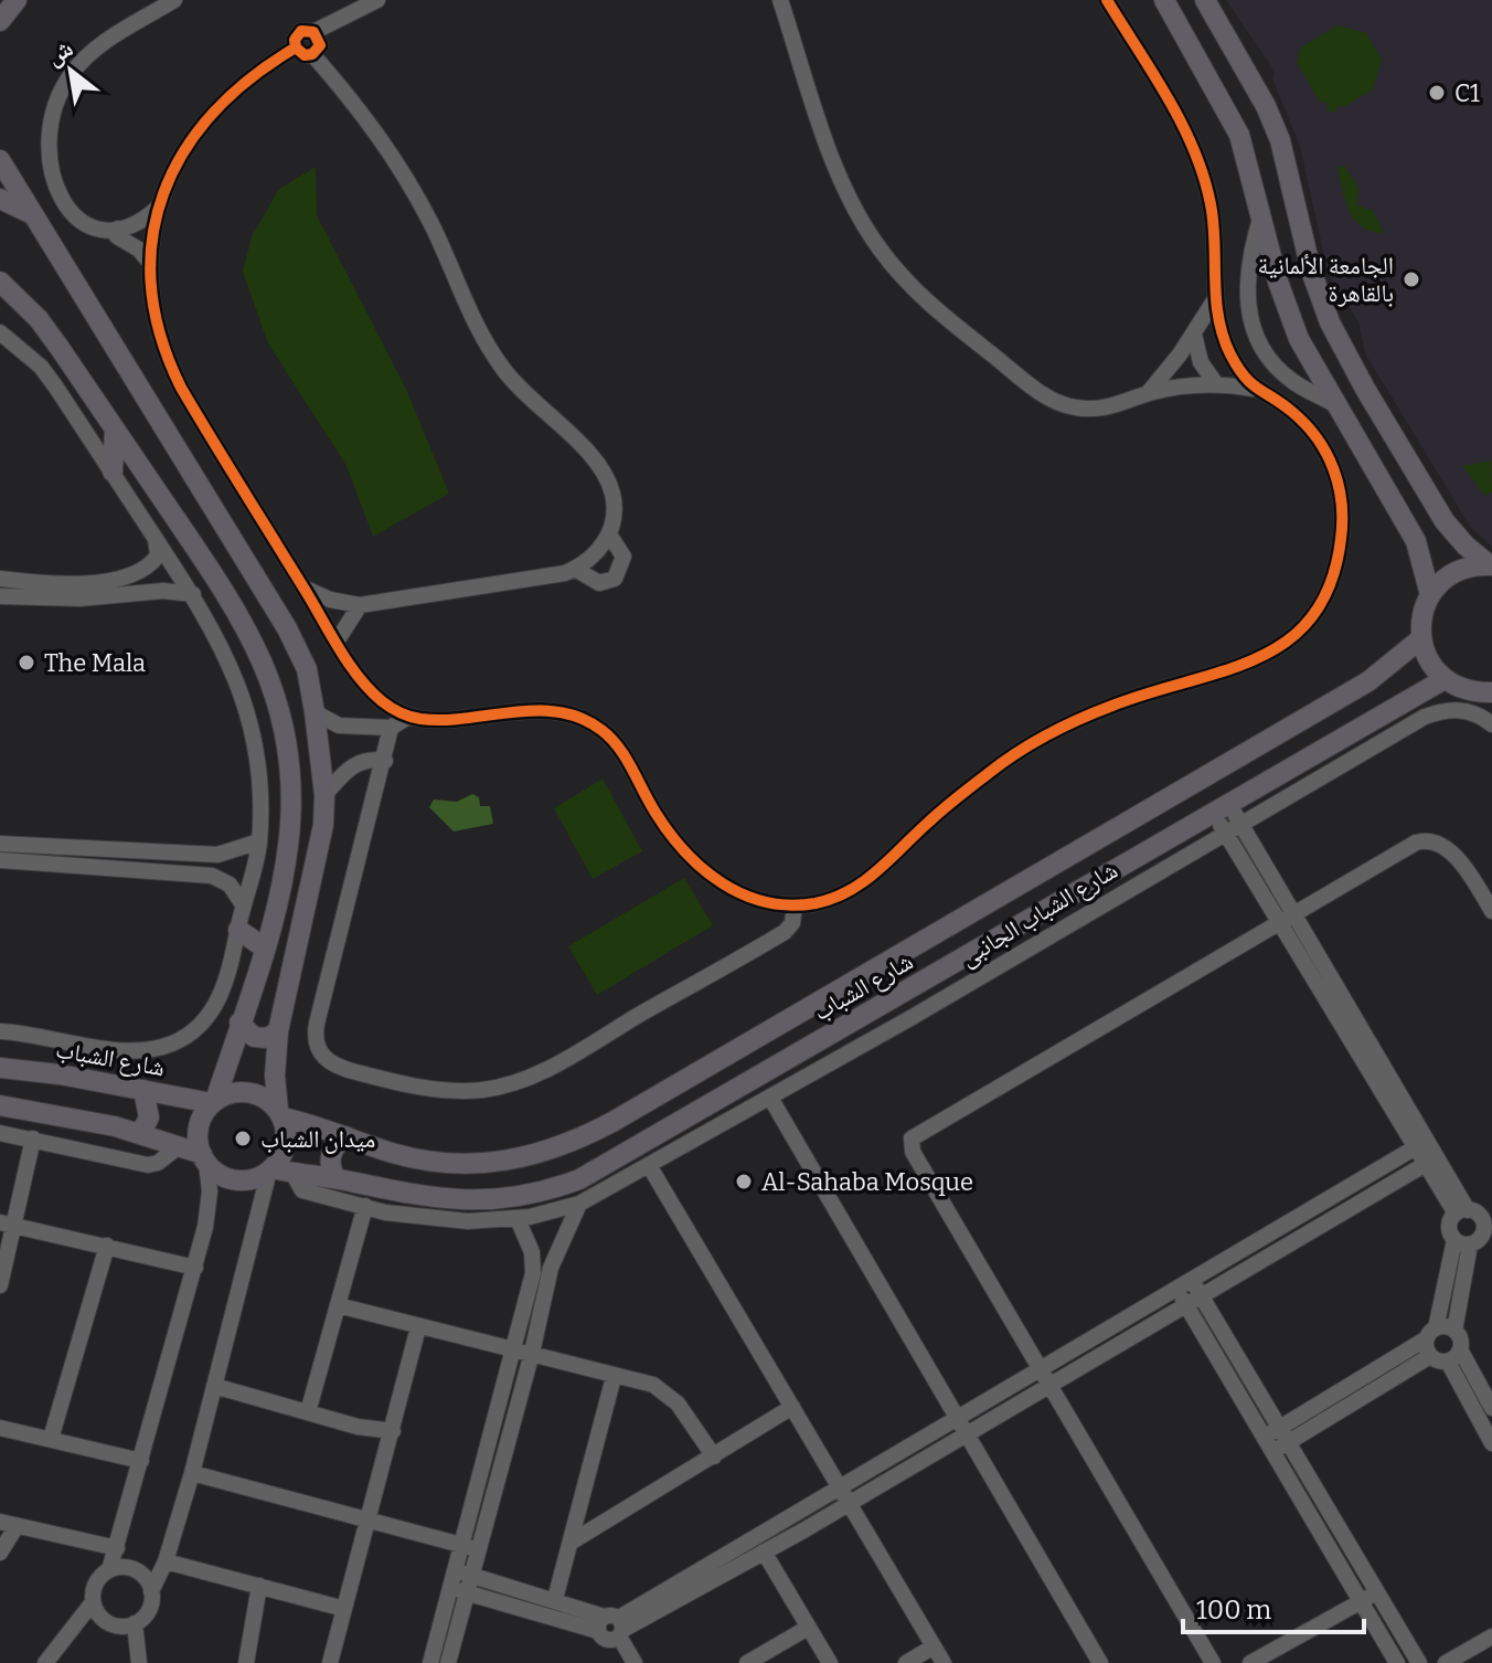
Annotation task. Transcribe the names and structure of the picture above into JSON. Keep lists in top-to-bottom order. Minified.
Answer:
{"streets":{"main road":["شارع الشباب"],"street":["شارع الشباب الجانبى"]},"crossings":[["شارع الشباب الجانبى","شارع الشباب"]],"places":["C1","الجامعة الألمانية بالقاهرة","The Mala","ميدان الشباب","Al-Sahaba Mosque"],"scale_bar":"100 m","north":"top left"}
